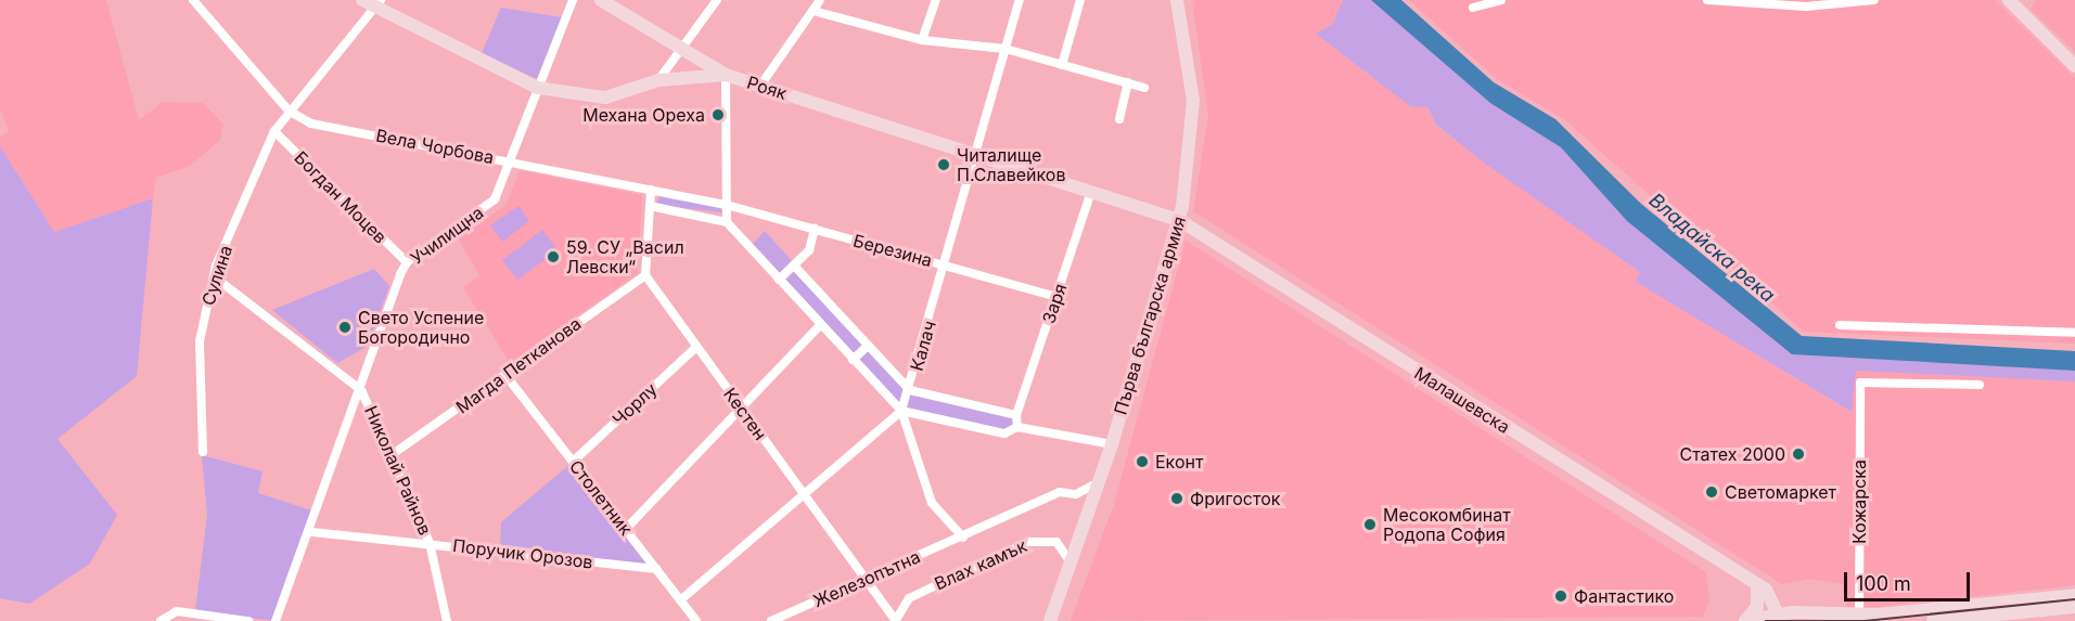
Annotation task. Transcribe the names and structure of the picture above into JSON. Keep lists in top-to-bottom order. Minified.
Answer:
{"streets":{"street":["Рояк","Вела Чорбова","Богдан Моцев","Училищна","Березина","Сулина","Заря","Първа българска армия","Калач","Магда Петканова","Малашевска","Чорлу","Кестен","Николай Райнов","Столетник","Кожарска","Поручик Орозов","Влах камък","Железопътна"]},"crossings":[["Рояк","Училищна"],["Рояк","Сулина"],["Рояк","Заря"],["Рояк","Първа българска армия"],["Рояк","Калач"],["Рояк","Малашевска"],["Вела Чорбова","Училищна"],["Вела Чорбова","Березина"],["Вела Чорбова","Сулина"],["Богдан Моцев","Училищна"],["Богдан Моцев","Сулина"],["Училищна","Николай Райнов"],["Училищна","Поручик Орозов"],["Березина","Заря"],["Березина","Калач"],["Сулина","Николай Райнов"],["Първа българска армия","Малашевска"],["Първа българска армия","Влах камък"],["Калач","Кестен"],["Калач","Столетник"],["Магда Петканова","Кестен"],["Магда Петканова","Николай Райнов"],["Магда Петканова","Столетник"],["Чорлу","Кестен"],["Чорлу","Столетник"],["Кестен","Влах камък"],["Кестен","Железопътна"],["Николай Райнов","Поручик Орозов"],["Столетник","Поручик Орозов"],["Влах камък","Железопътна"]],"water":["Владайска река"],"places":["Механа Ореха","Читалище П.Славейков","59. СУ „Васил Левски“","Свето Успение Богородично","Статех 2000","Еконт","Светомаркет","Фригосток","Месокомбинат Родопа София","Фантастико"],"scale_bar":"100 m"}
